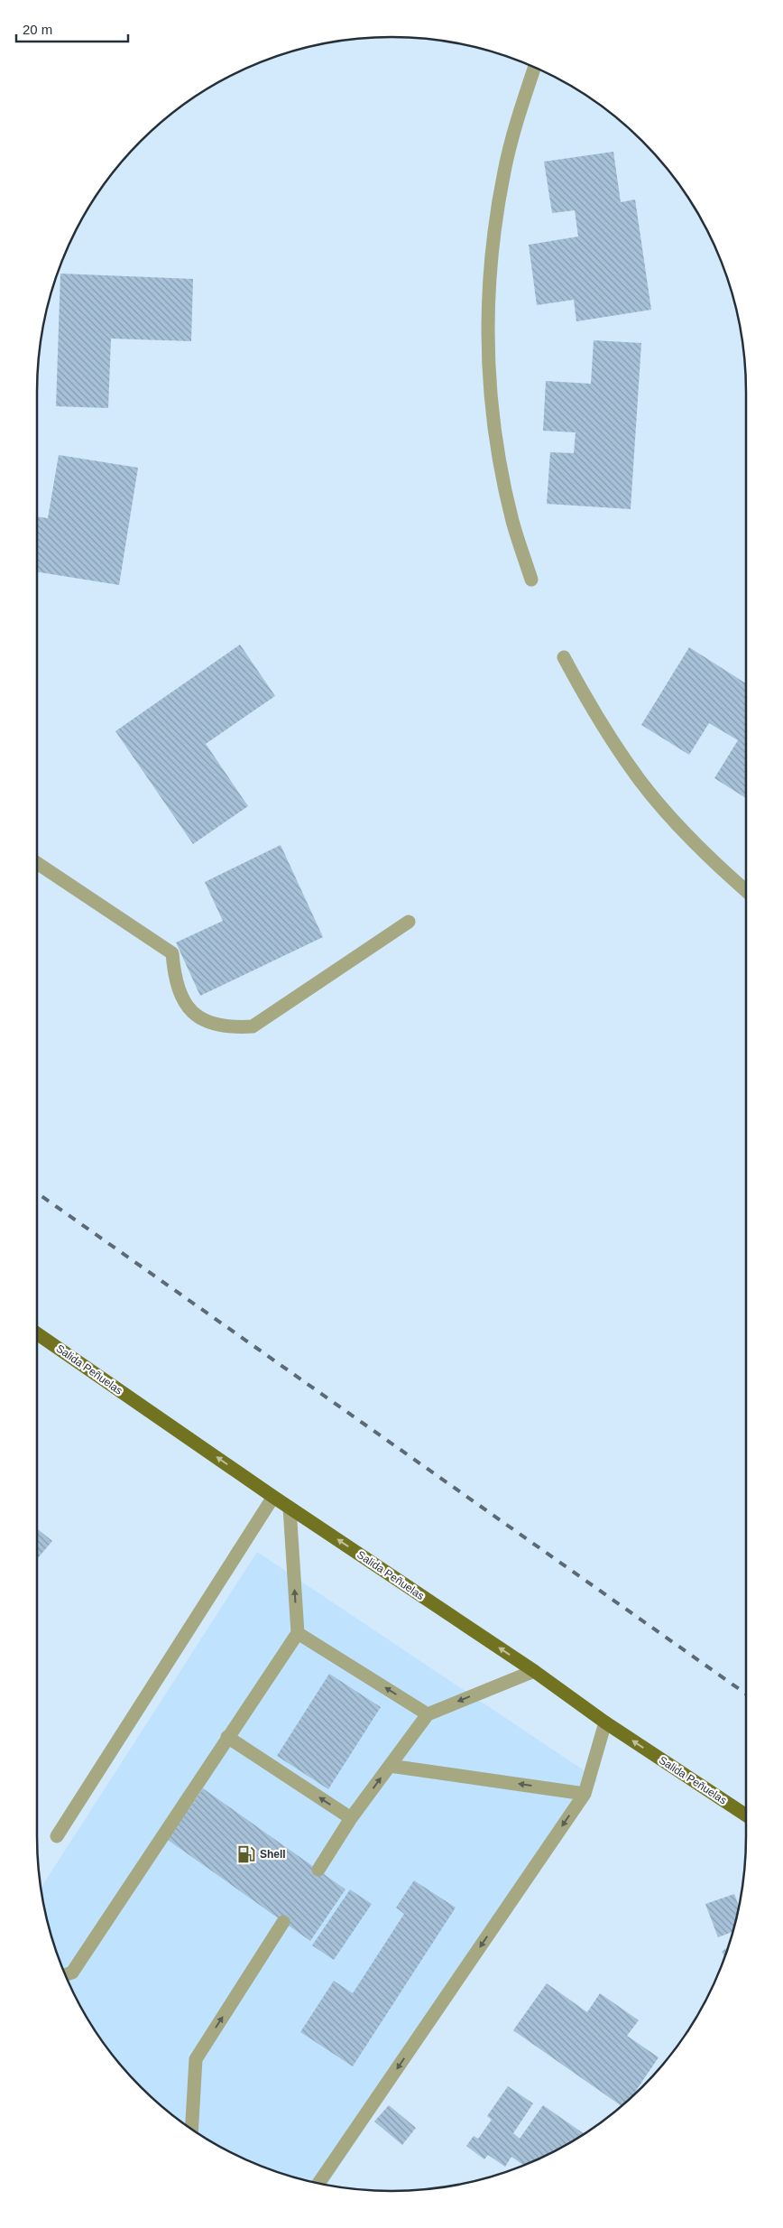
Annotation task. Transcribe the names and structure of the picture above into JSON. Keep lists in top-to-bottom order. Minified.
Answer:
{"streets":{"main road":["Salida Peñuelas"]},"one_way":["Salida Peñuelas"],"places":{"fuel station":["Shell"]},"scale_bar":"20 m"}
